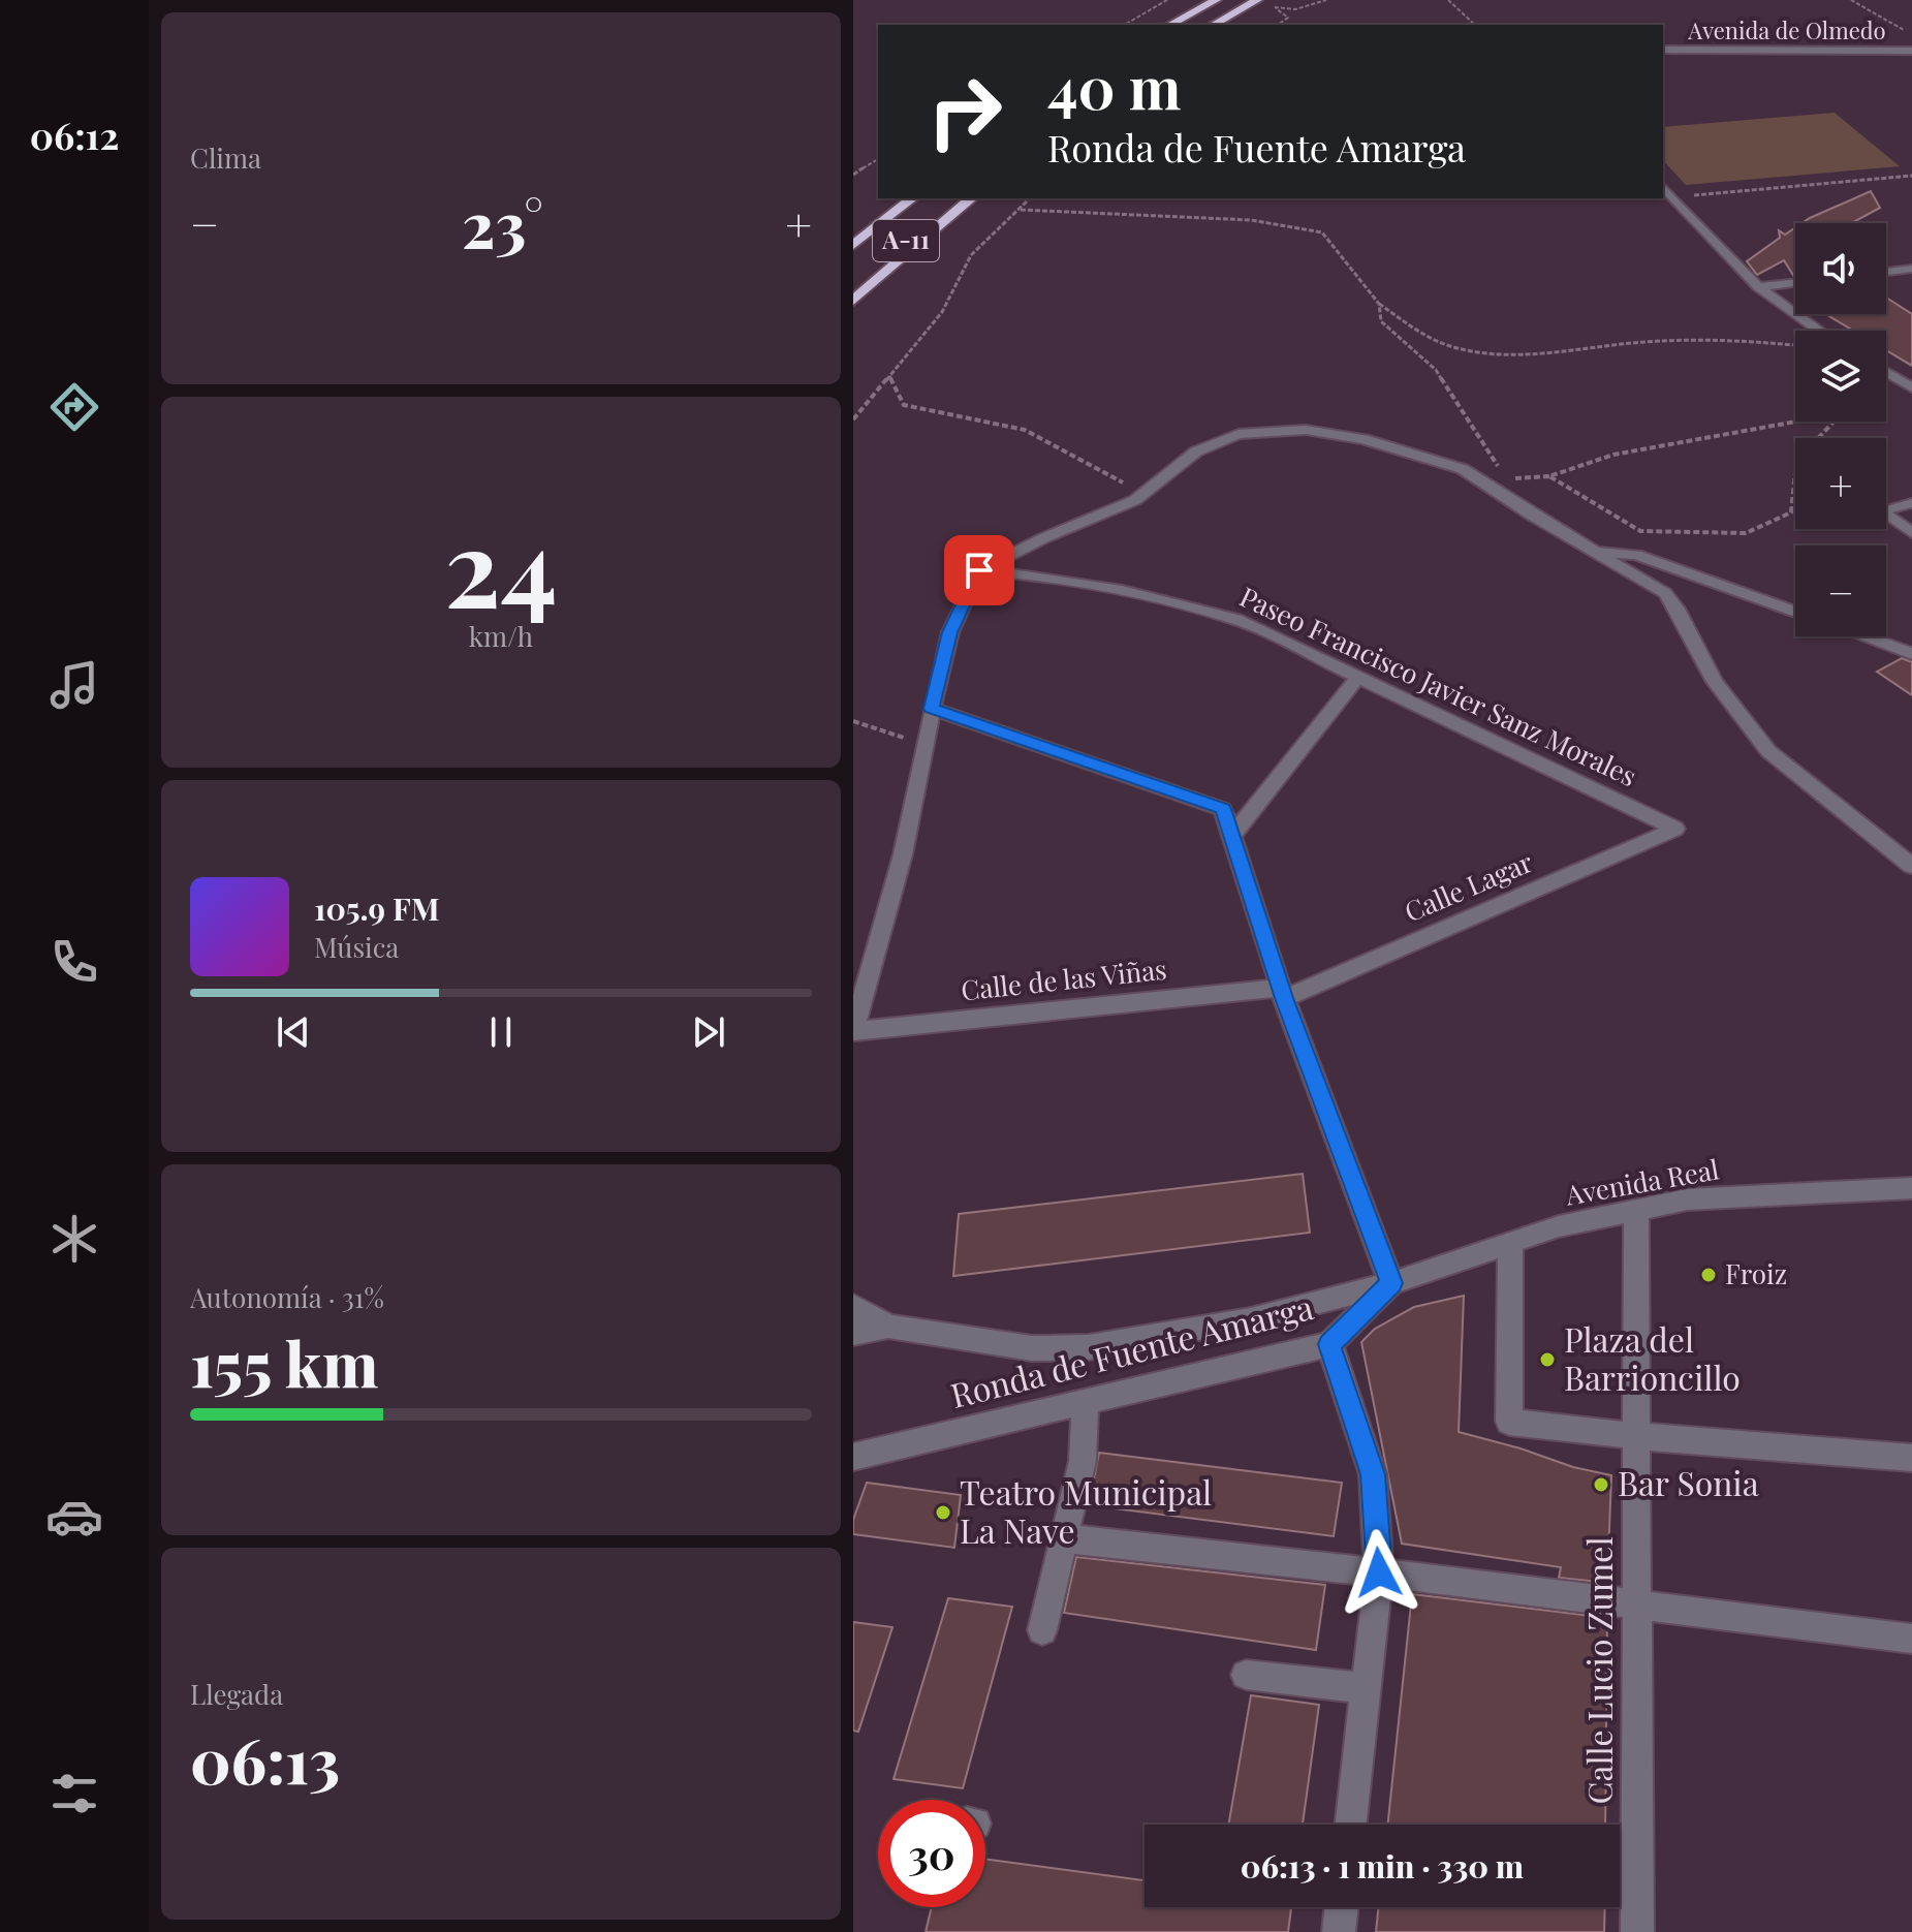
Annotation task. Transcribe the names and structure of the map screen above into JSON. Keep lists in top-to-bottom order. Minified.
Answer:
{"streets":{"highway":["A-11"],"street":["Avenida de Olmedo","Paseo Francisco Javier Sanz Morales","Calle Lagar","Calle de las Viñas","Avenida Real","Ronda de Fuente Amarga","Calle Lucio Zumel"]},"crossings":[["Paseo Francisco Javier Sanz Morales","Calle Lagar"],["Calle Lagar","Calle de las Viñas"],["Avenida Real","Ronda de Fuente Amarga"],["Avenida Real","Calle Lucio Zumel"]],"places":["Froiz","Plaza del Barrioncillo","Bar Sonia","Teatro Municipal La Nave"],"page":{"tabs":"06:12","tile":["Clima",["24","km/h"],["Autonomía · 31%","155 km"],["Llegada","06:13"]],"turn":["40 m","Ronda de Fuente Amarga"],"heat":["−","23°","+"],"map_buttons":["+","−"],"song":["105.9 FM","Música"],"limit":"30","trip":"06:13 · 1 min · 330 m"}}
